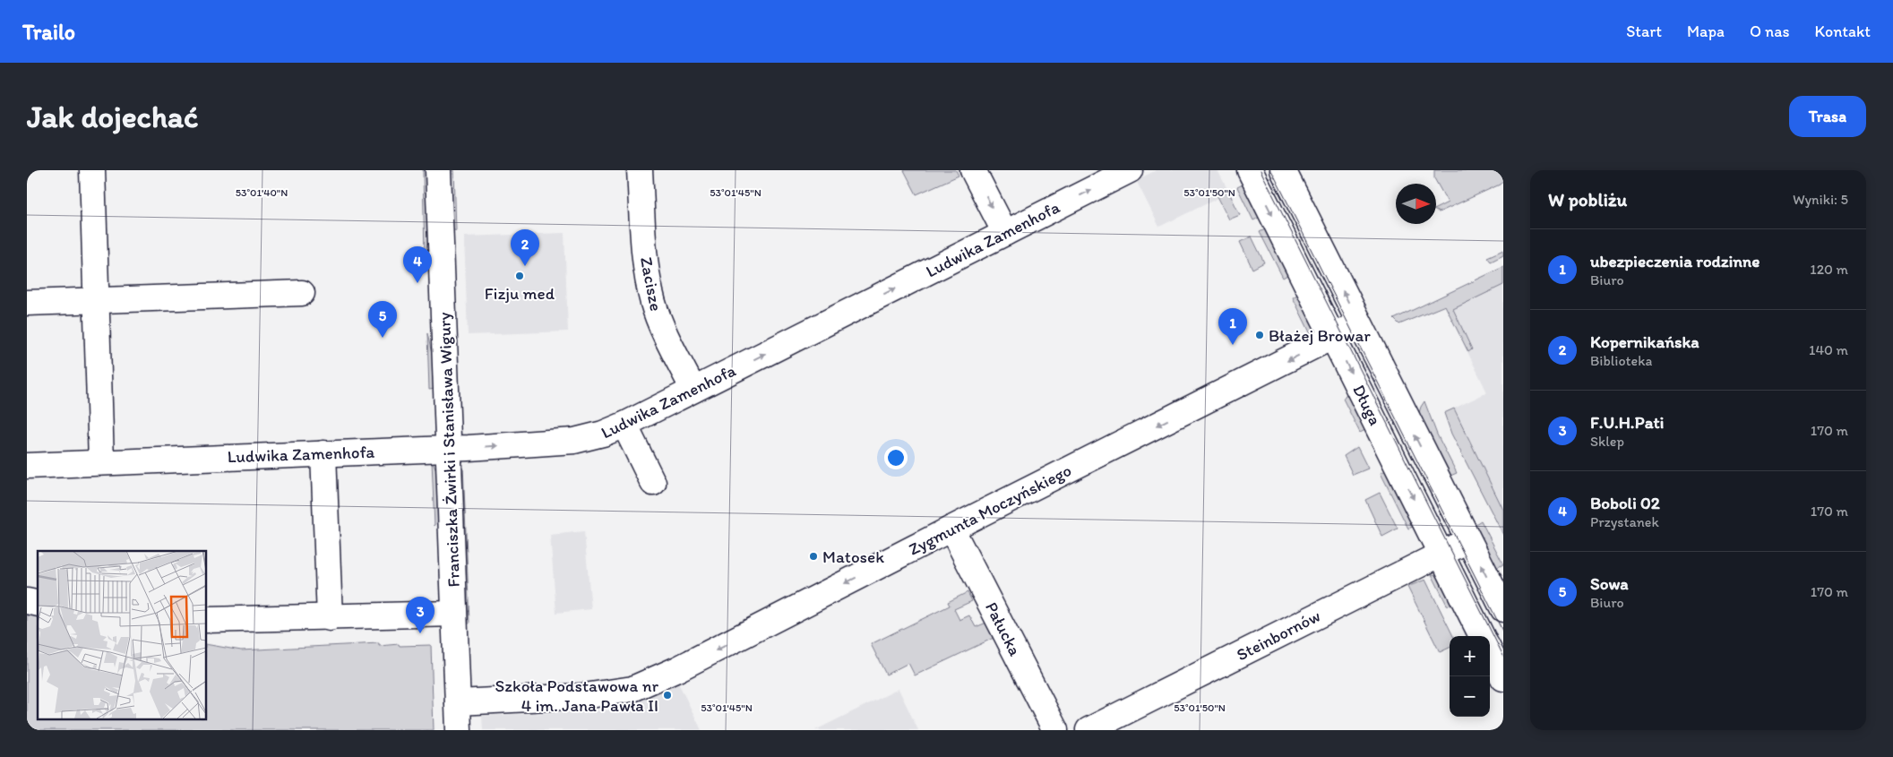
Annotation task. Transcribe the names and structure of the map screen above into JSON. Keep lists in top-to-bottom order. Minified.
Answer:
{"streets":{"street":["Ludwika Zamenhofa","Zacisze","Długa","Franciszka Żwirki i Stanisława Wigury","Zygmunta Moczyńskiego","Pałucka","Steinbornów"]},"crossings":[["Ludwika Zamenhofa","Zacisze"],["Ludwika Zamenhofa","Franciszka Żwirki i Stanisława Wigury"],["Długa","Zygmunta Moczyńskiego"],["Długa","Steinbornów"],["Franciszka Żwirki i Stanisława Wigury","Zygmunta Moczyńskiego"],["Zygmunta Moczyńskiego","Pałucka"]],"one_way":["Ludwika Zamenhofa","Zygmunta Moczyńskiego"],"places":["Fizju med","Błażej Browar","Matosek","Szkoła Podstawowa nr 4 im. Jana Pawła II"],"north":"right","page":{"header":"Trailo","nav":["Start","Mapa","O nas","Kontakt"],"buttons":"Trasa","title":"Jak dojechać","heading":["W pobliżu","Wyniki: 5"],"list":[{"mark":"1","name":"ubezpieczenia rodzinne","note":"Biuro","value":"120 m"},{"mark":"2","name":"Kopernikańska","note":"Biblioteka","value":"140 m"},{"mark":"3","name":"F.U.H.Pati","note":"Sklep","value":"170 m"},{"mark":"4","name":"Boboli 02","note":"Przystanek","value":"170 m"},{"mark":"5","name":"Sowa","note":"Biuro","value":"170 m"}],"pins":["2","4","5","1","3"],"map_buttons":["+","−"]},"coordinates":["53°01'40\"N","53°01'45\"N","53°01'50\"N"]}
